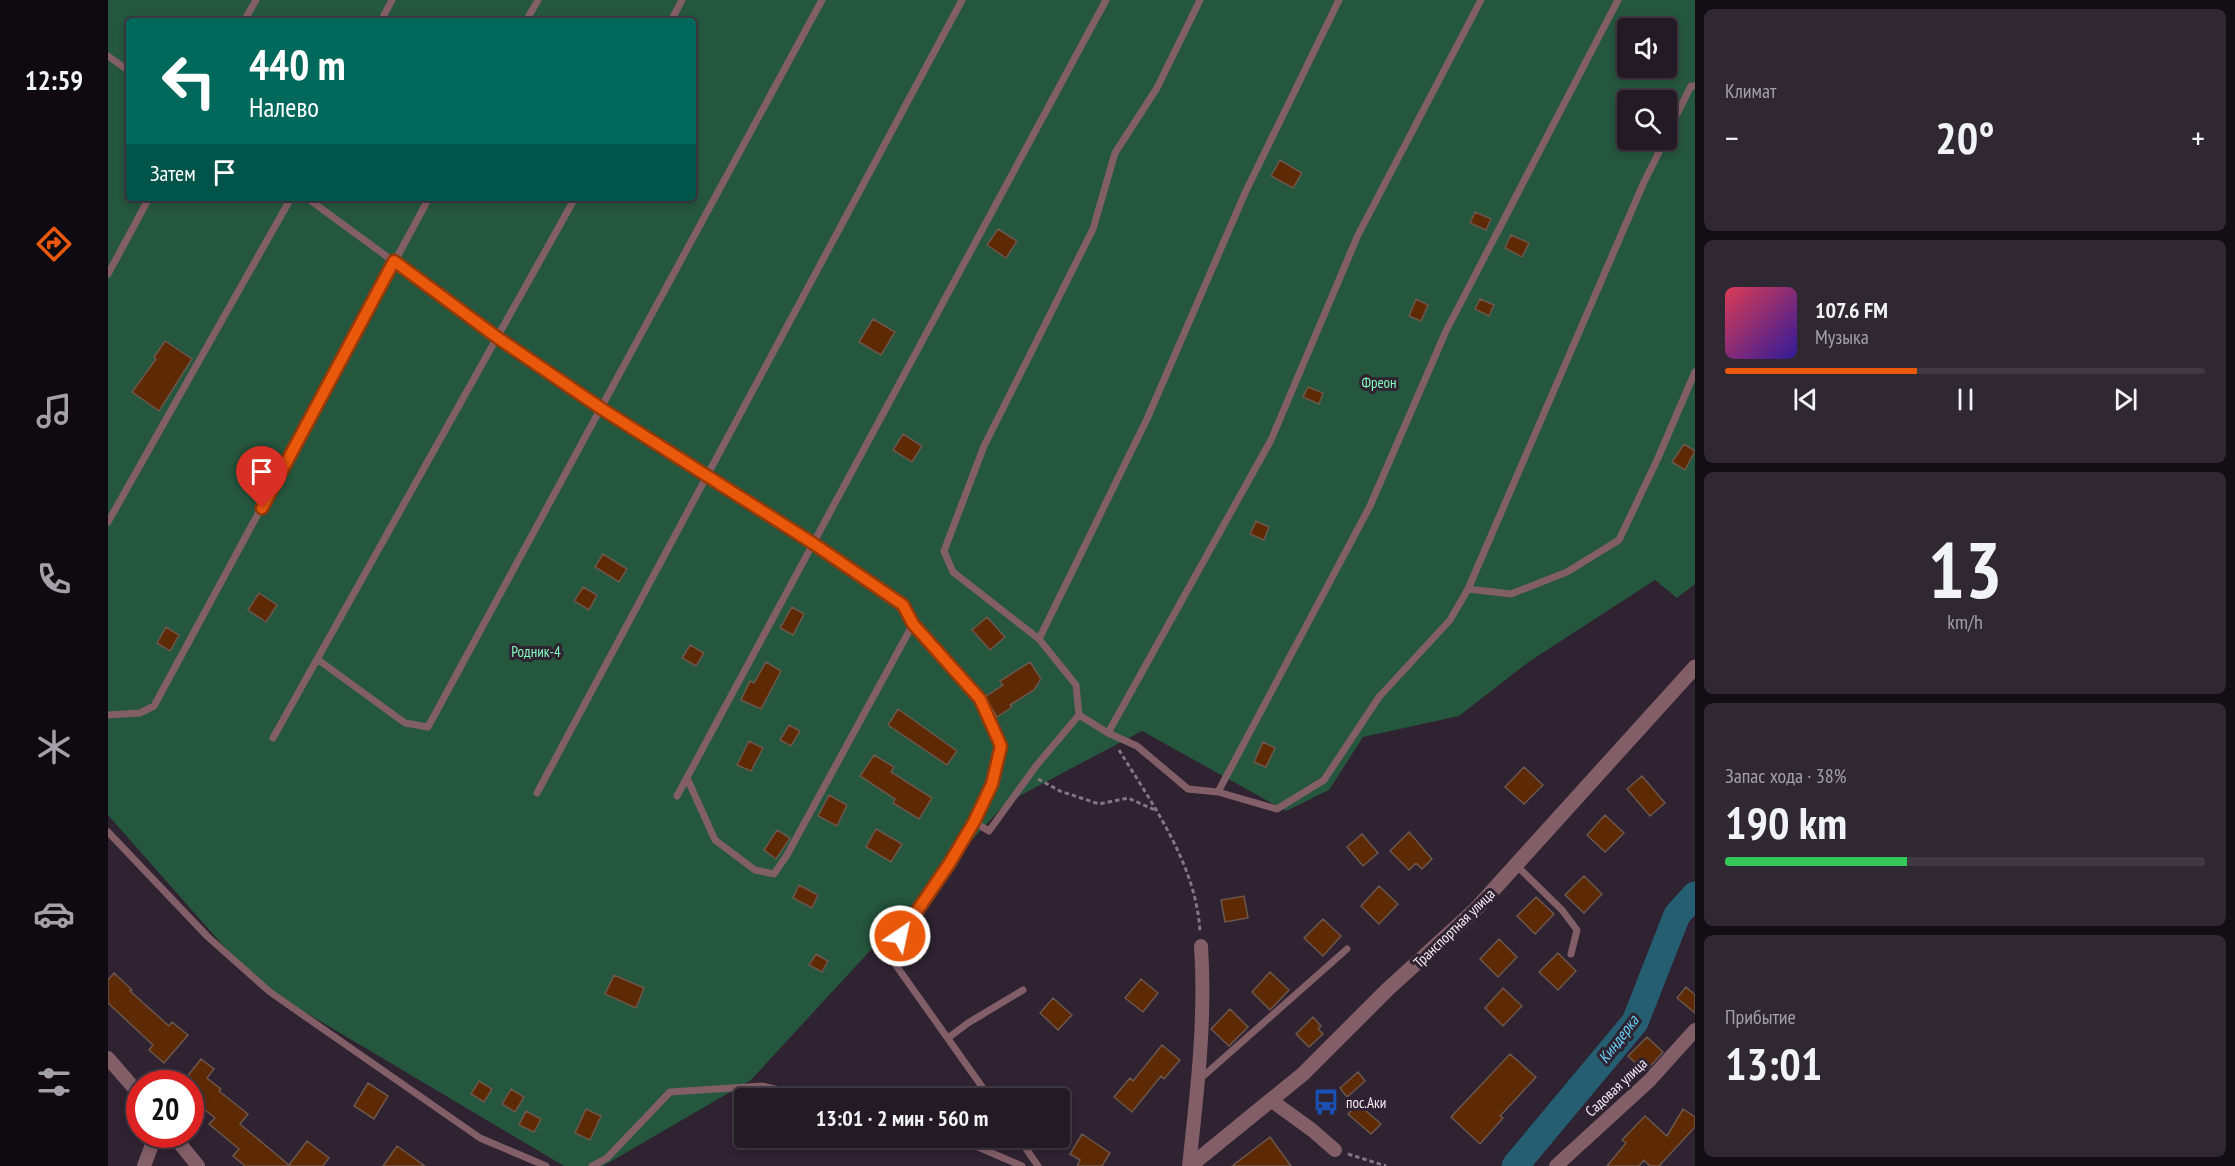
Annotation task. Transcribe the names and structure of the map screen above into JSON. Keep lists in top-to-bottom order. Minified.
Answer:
{"streets":{"street":["Транспортная улица","Садовая улица"]},"water":["Киндерка"],"parks":["Фреон","Родник-4"],"places":{"bus stop":["пос.Аки"]},"page":{"tabs":"12:59","tile":["Климат",["13","km/h"],["Запас хода · 38%","190 km"],["Прибытие","13:01"]],"turn":["440 m","Налево"],"heat":["−","20°","+"],"then":"Затем","song":["107.6 FM","Музыка"],"limit":"20","trip":"13:01 · 2 мин · 560 m"}}
